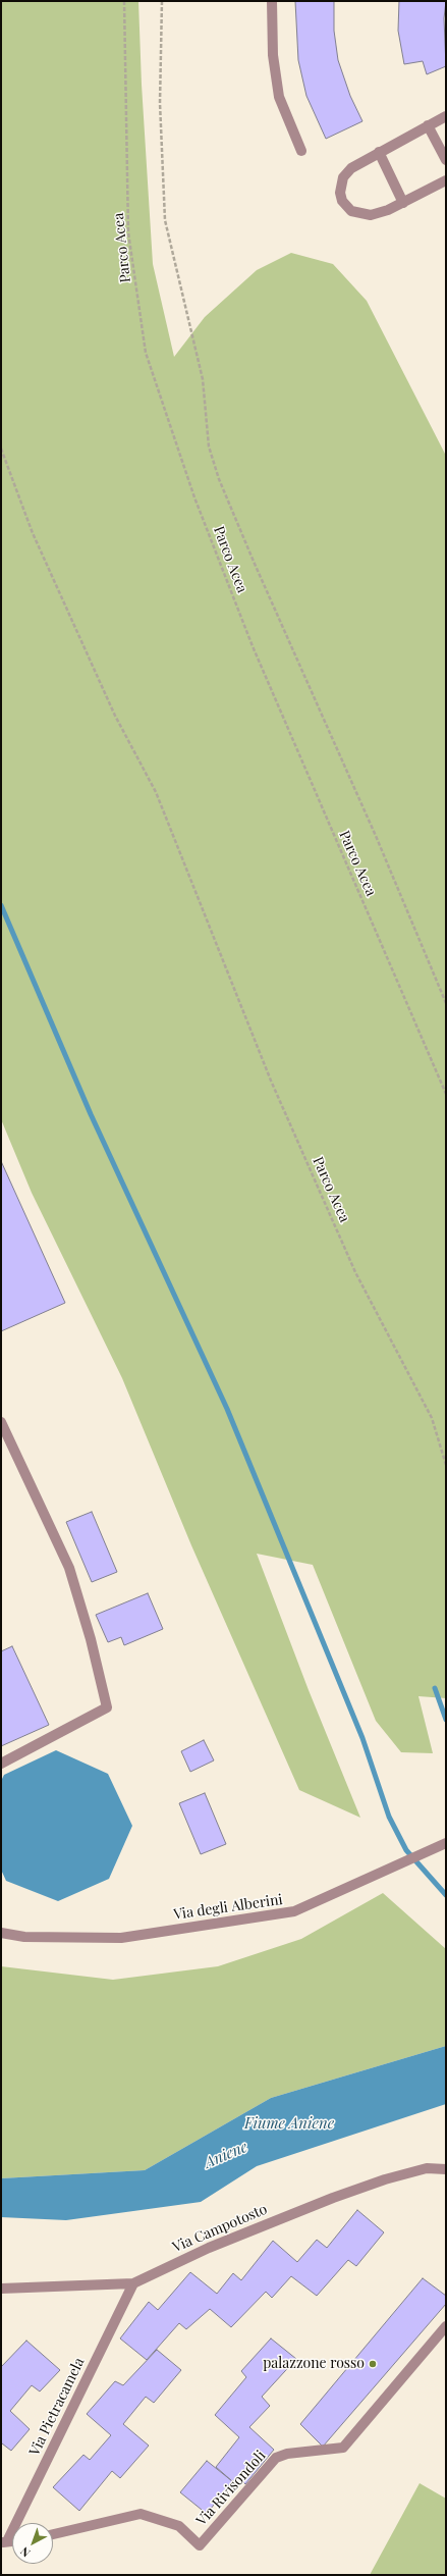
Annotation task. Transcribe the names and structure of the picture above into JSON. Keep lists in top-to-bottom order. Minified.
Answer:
{"streets":{"street":["Via degli Alberini","Via Campotosto","Via Pietracamela","Via Rivisondoli"],"path":["Parco Acea"]},"crossings":[["Via Campotosto","Via Pietracamela"]],"water":["Fiume Aniene","Aniene"],"places":["palazzone rosso"],"north":"bottom left"}
